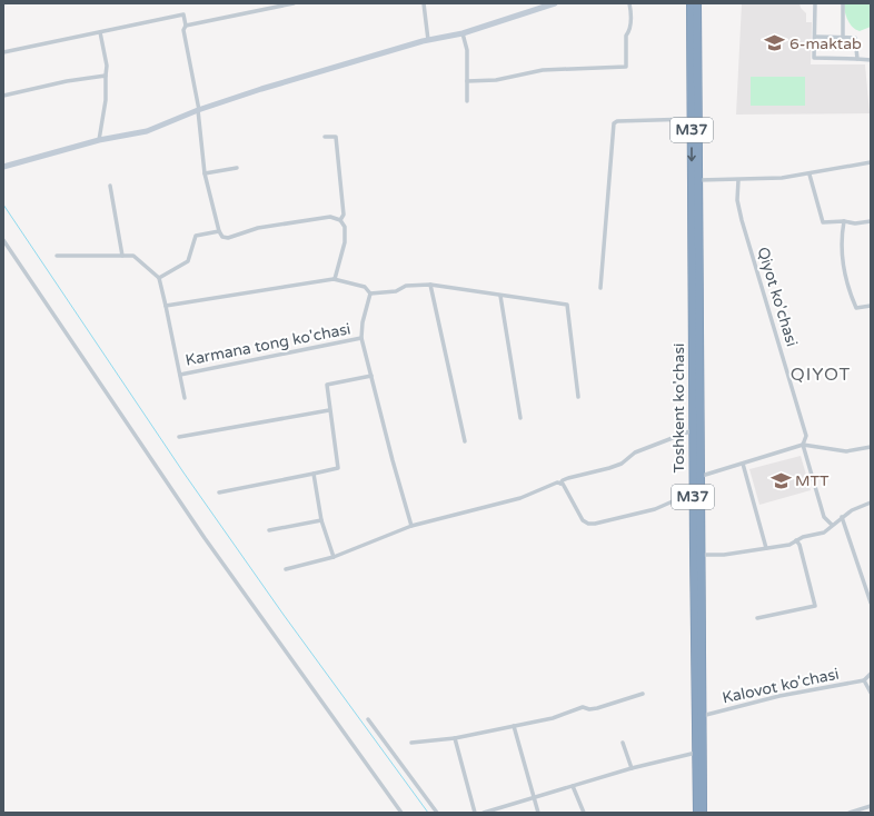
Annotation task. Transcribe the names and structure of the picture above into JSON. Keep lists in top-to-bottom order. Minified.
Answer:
{"streets":{"highway":["M37","Toshkent ko'chasi"],"street":["Qiyot ko'chasi","Karmana tong ko'chasi","Kalovot ko'chasi"]},"crossings":[["Toshkent ko'chasi","Kalovot ko'chasi"]],"districts":["QIYOT"],"places":{"school or university":["6-maktab","MTT"]}}
